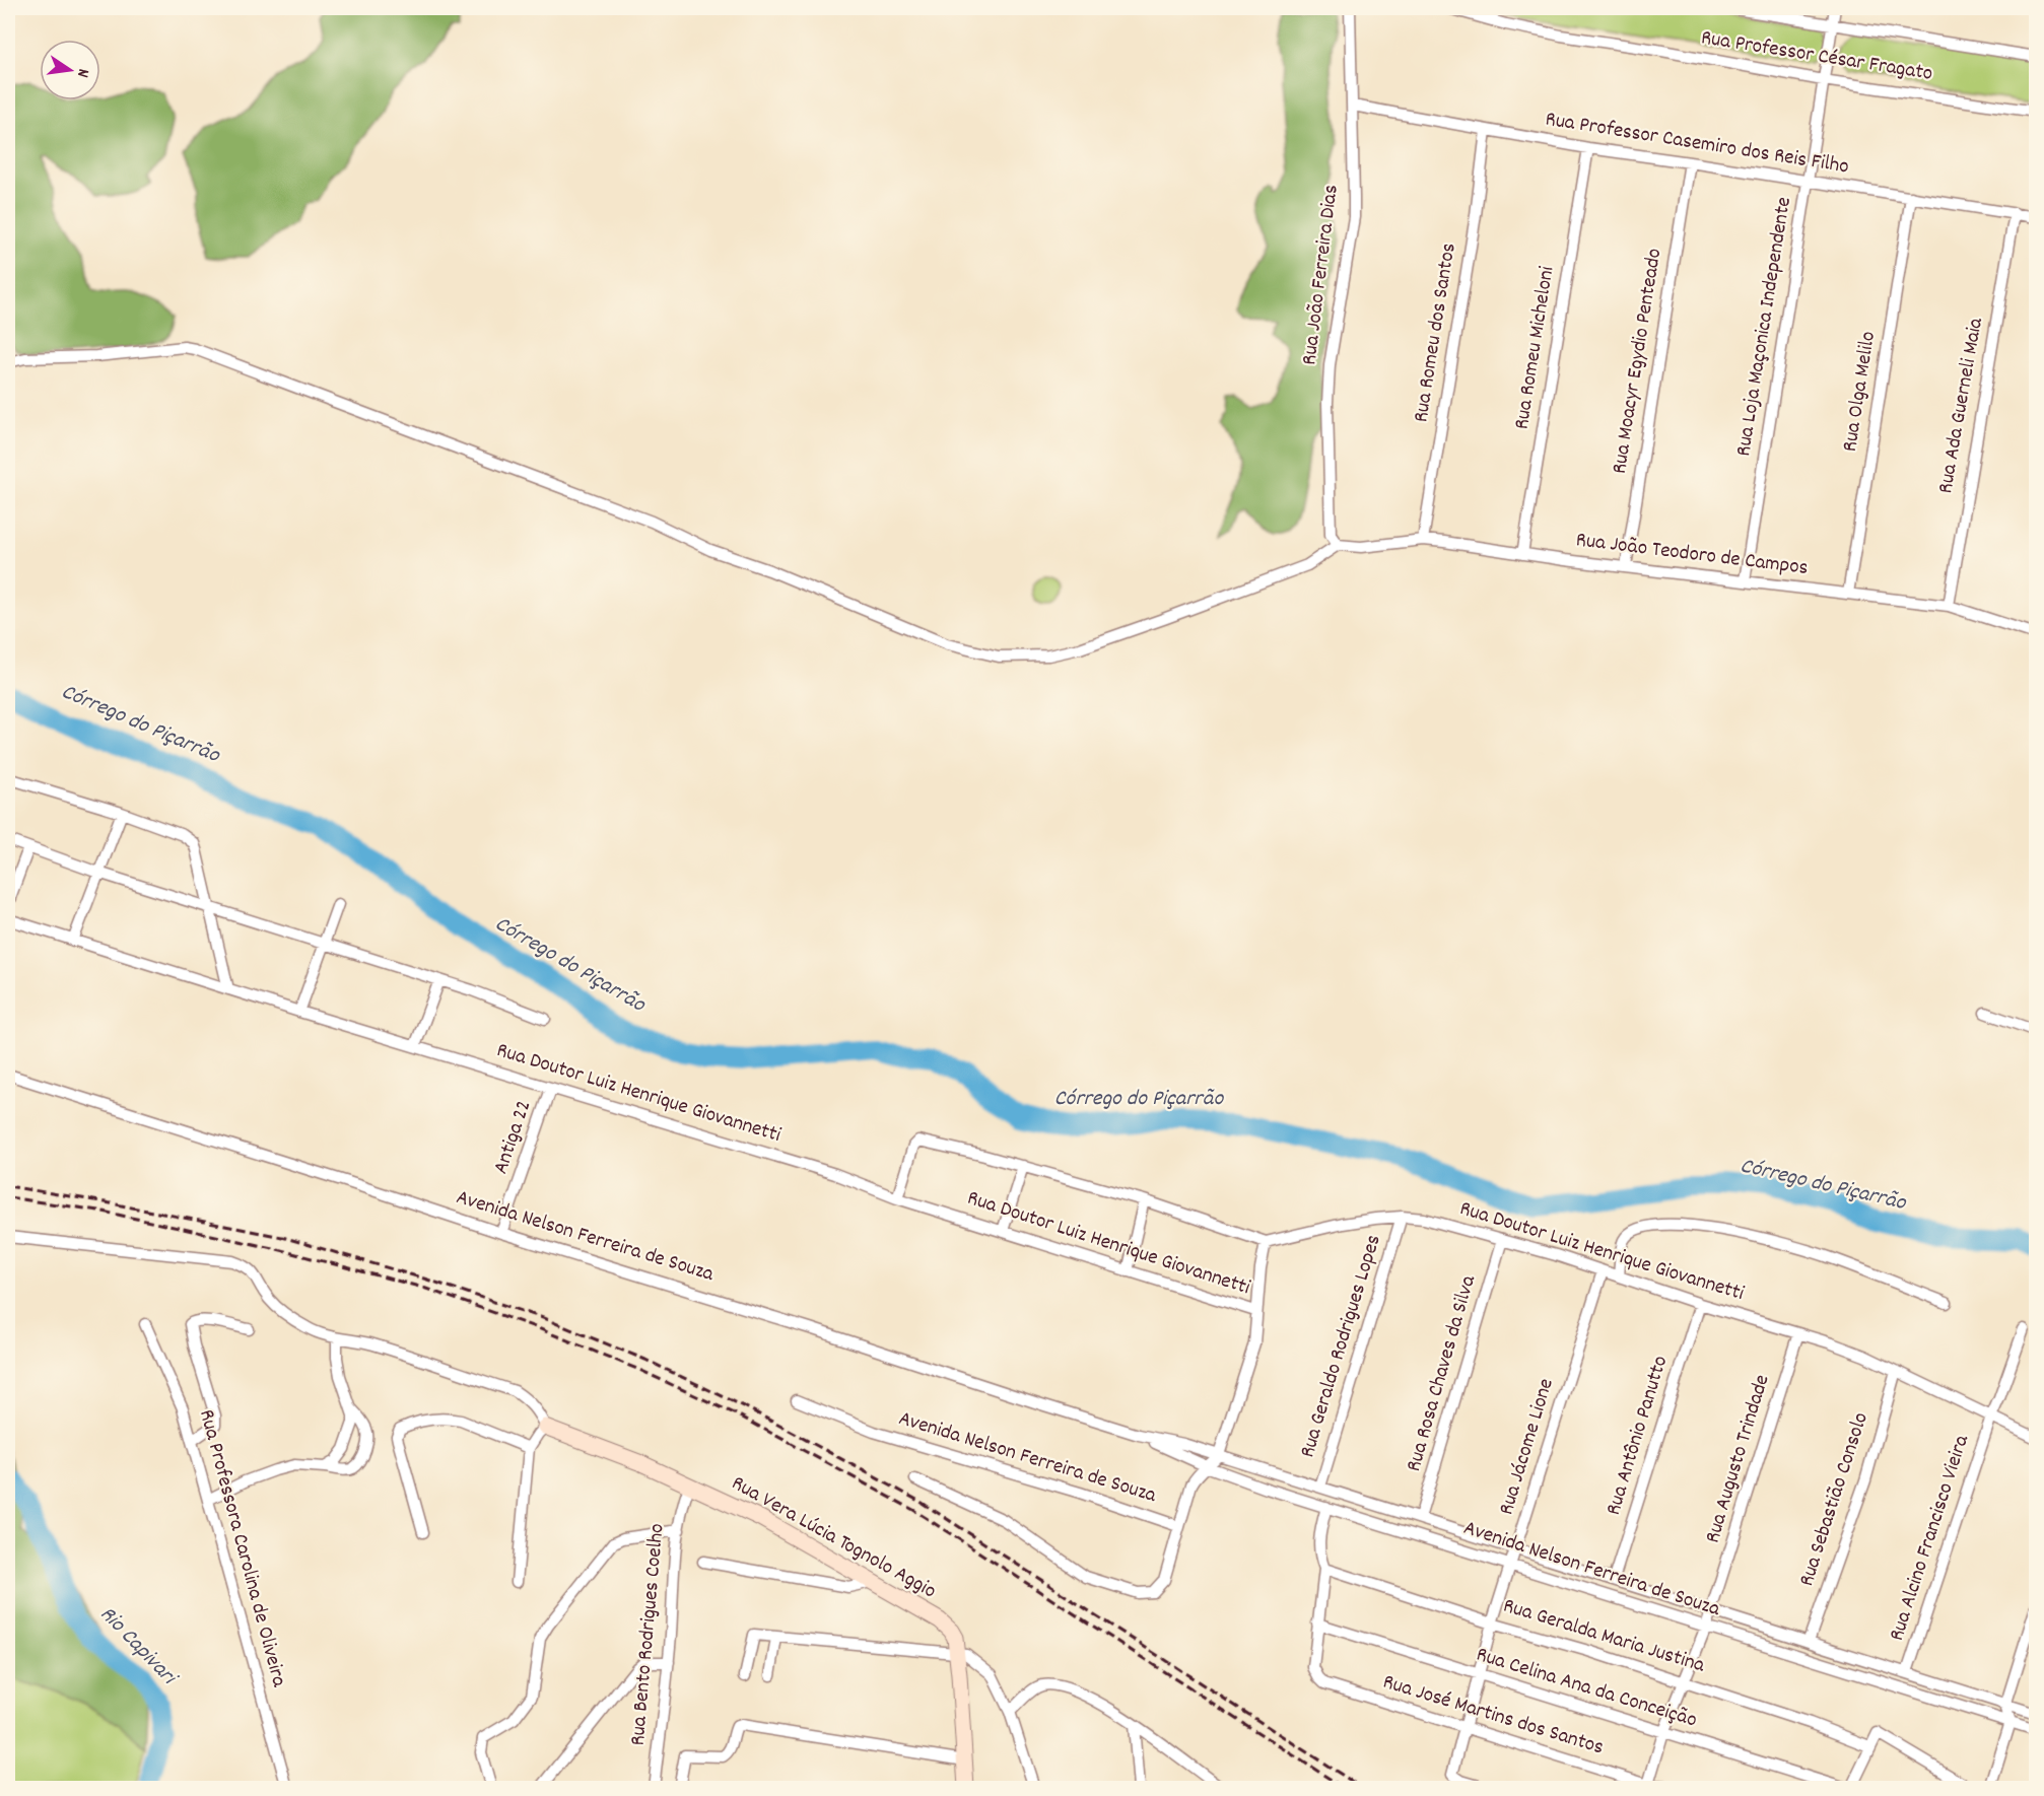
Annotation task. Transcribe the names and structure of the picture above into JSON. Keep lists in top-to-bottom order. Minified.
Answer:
{"streets":{"street":["Rua Professor César Fragato","Rua Professor Casemiro dos Reis Filho","Rua João Ferreira Dias","Rua Loja Maçonica Independente","Rua Romeu dos Santos","Rua Romeu Micheloni","Rua Moacyr Egydio Penteado","Rua Olga Melilo","Rua Ada Guerneli Maia","Rua João Teodoro de Campos","Rua Doutor Luiz Henrique Giovannetti","Antiga 22","Avenida Nelson Ferreira de Souza","Rua Geraldo Rodrigues Lopes","Rua Rosa Chaves da Silva","Rua Antônio Panutto","Rua Jácome Lione","Rua Augusto Trindade","Rua Sebastião Consolo","Rua Vera Lúcia Tognolo Aggio","Rua Alcino Francisco Vieira","Rua Professora Carolina de Oliveira","Rua Bento Rodrigues Coelho","Rua Geralda Maria Justina","Rua Celina Ana da Conceição","Rua José Martins dos Santos"]},"crossings":[["Rua Professor César Fragato","Rua Loja Maçonica Independente"],["Rua Professor Casemiro dos Reis Filho","Rua João Ferreira Dias"],["Rua Professor Casemiro dos Reis Filho","Rua Loja Maçonica Independente"],["Rua Professor Casemiro dos Reis Filho","Rua Romeu dos Santos"],["Rua Professor Casemiro dos Reis Filho","Rua Romeu Micheloni"],["Rua Professor Casemiro dos Reis Filho","Rua Moacyr Egydio Penteado"],["Rua Professor Casemiro dos Reis Filho","Rua Olga Melilo"],["Rua Professor Casemiro dos Reis Filho","Rua Ada Guerneli Maia"],["Rua João Ferreira Dias","Rua João Teodoro de Campos"],["Rua Loja Maçonica Independente","Rua João Teodoro de Campos"],["Rua Romeu dos Santos","Rua João Teodoro de Campos"],["Rua Romeu Micheloni","Rua João Teodoro de Campos"],["Rua Moacyr Egydio Penteado","Rua João Teodoro de Campos"],["Rua Olga Melilo","Rua João Teodoro de Campos"],["Rua Ada Guerneli Maia","Rua João Teodoro de Campos"],["Rua Doutor Luiz Henrique Giovannetti","Antiga 22"],["Rua Doutor Luiz Henrique Giovannetti","Rua Geraldo Rodrigues Lopes"],["Rua Doutor Luiz Henrique Giovannetti","Rua Rosa Chaves da Silva"],["Rua Doutor Luiz Henrique Giovannetti","Rua Antônio Panutto"],["Rua Doutor Luiz Henrique Giovannetti","Rua Jácome Lione"],["Rua Doutor Luiz Henrique Giovannetti","Rua Augusto Trindade"],["Rua Doutor Luiz Henrique Giovannetti","Rua Sebastião Consolo"],["Rua Doutor Luiz Henrique Giovannetti","Rua Alcino Francisco Vieira"],["Antiga 22","Avenida Nelson Ferreira de Souza"],["Avenida Nelson Ferreira de Souza","Rua Geraldo Rodrigues Lopes"],["Avenida Nelson Ferreira de Souza","Rua Rosa Chaves da Silva"],["Avenida Nelson Ferreira de Souza","Rua Antônio Panutto"],["Avenida Nelson Ferreira de Souza","Rua Jácome Lione"],["Avenida Nelson Ferreira de Souza","Rua Augusto Trindade"],["Avenida Nelson Ferreira de Souza","Rua Sebastião Consolo"],["Avenida Nelson Ferreira de Souza","Rua Alcino Francisco Vieira"],["Rua Jácome Lione","Rua Geralda Maria Justina"],["Rua Jácome Lione","Rua Celina Ana da Conceição"],["Rua Jácome Lione","Rua José Martins dos Santos"],["Rua Augusto Trindade","Rua Geralda Maria Justina"],["Rua Augusto Trindade","Rua Celina Ana da Conceição"],["Rua Augusto Trindade","Rua José Martins dos Santos"],["Rua Vera Lúcia Tognolo Aggio","Rua Bento Rodrigues Coelho"],["Rua Celina Ana da Conceição","Rua José Martins dos Santos"]],"water":["Córrego do Piçarrão","Rio Capivari"],"north":"right"}
